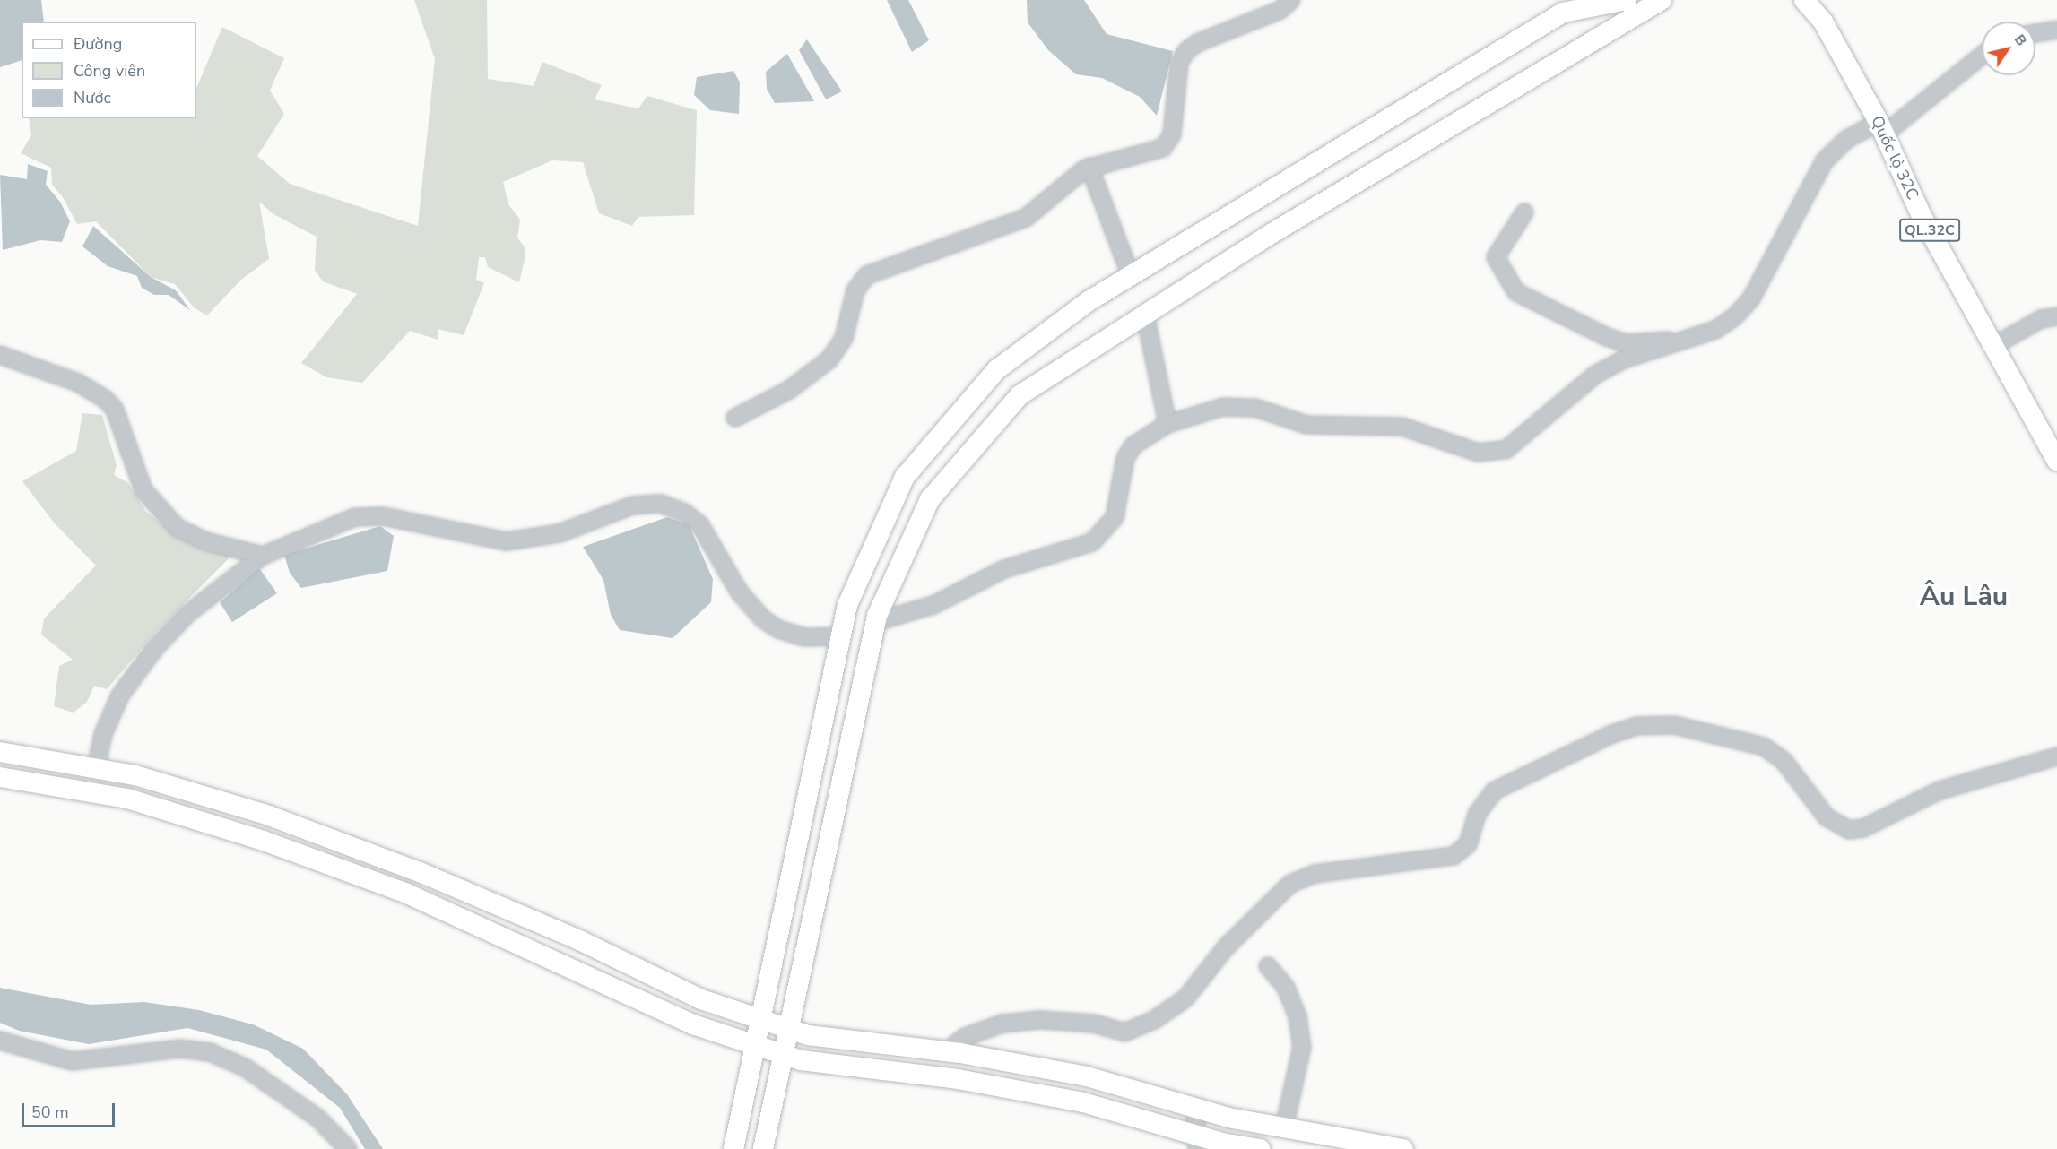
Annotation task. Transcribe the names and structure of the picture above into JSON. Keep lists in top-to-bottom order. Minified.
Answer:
{"streets":{"main road":["Quốc lộ 32C","QL.32C"]},"districts":["Âu Lâu"],"legend":["Đường","Công viên","Nước"],"scale_bar":"50 m","north":"top right"}
